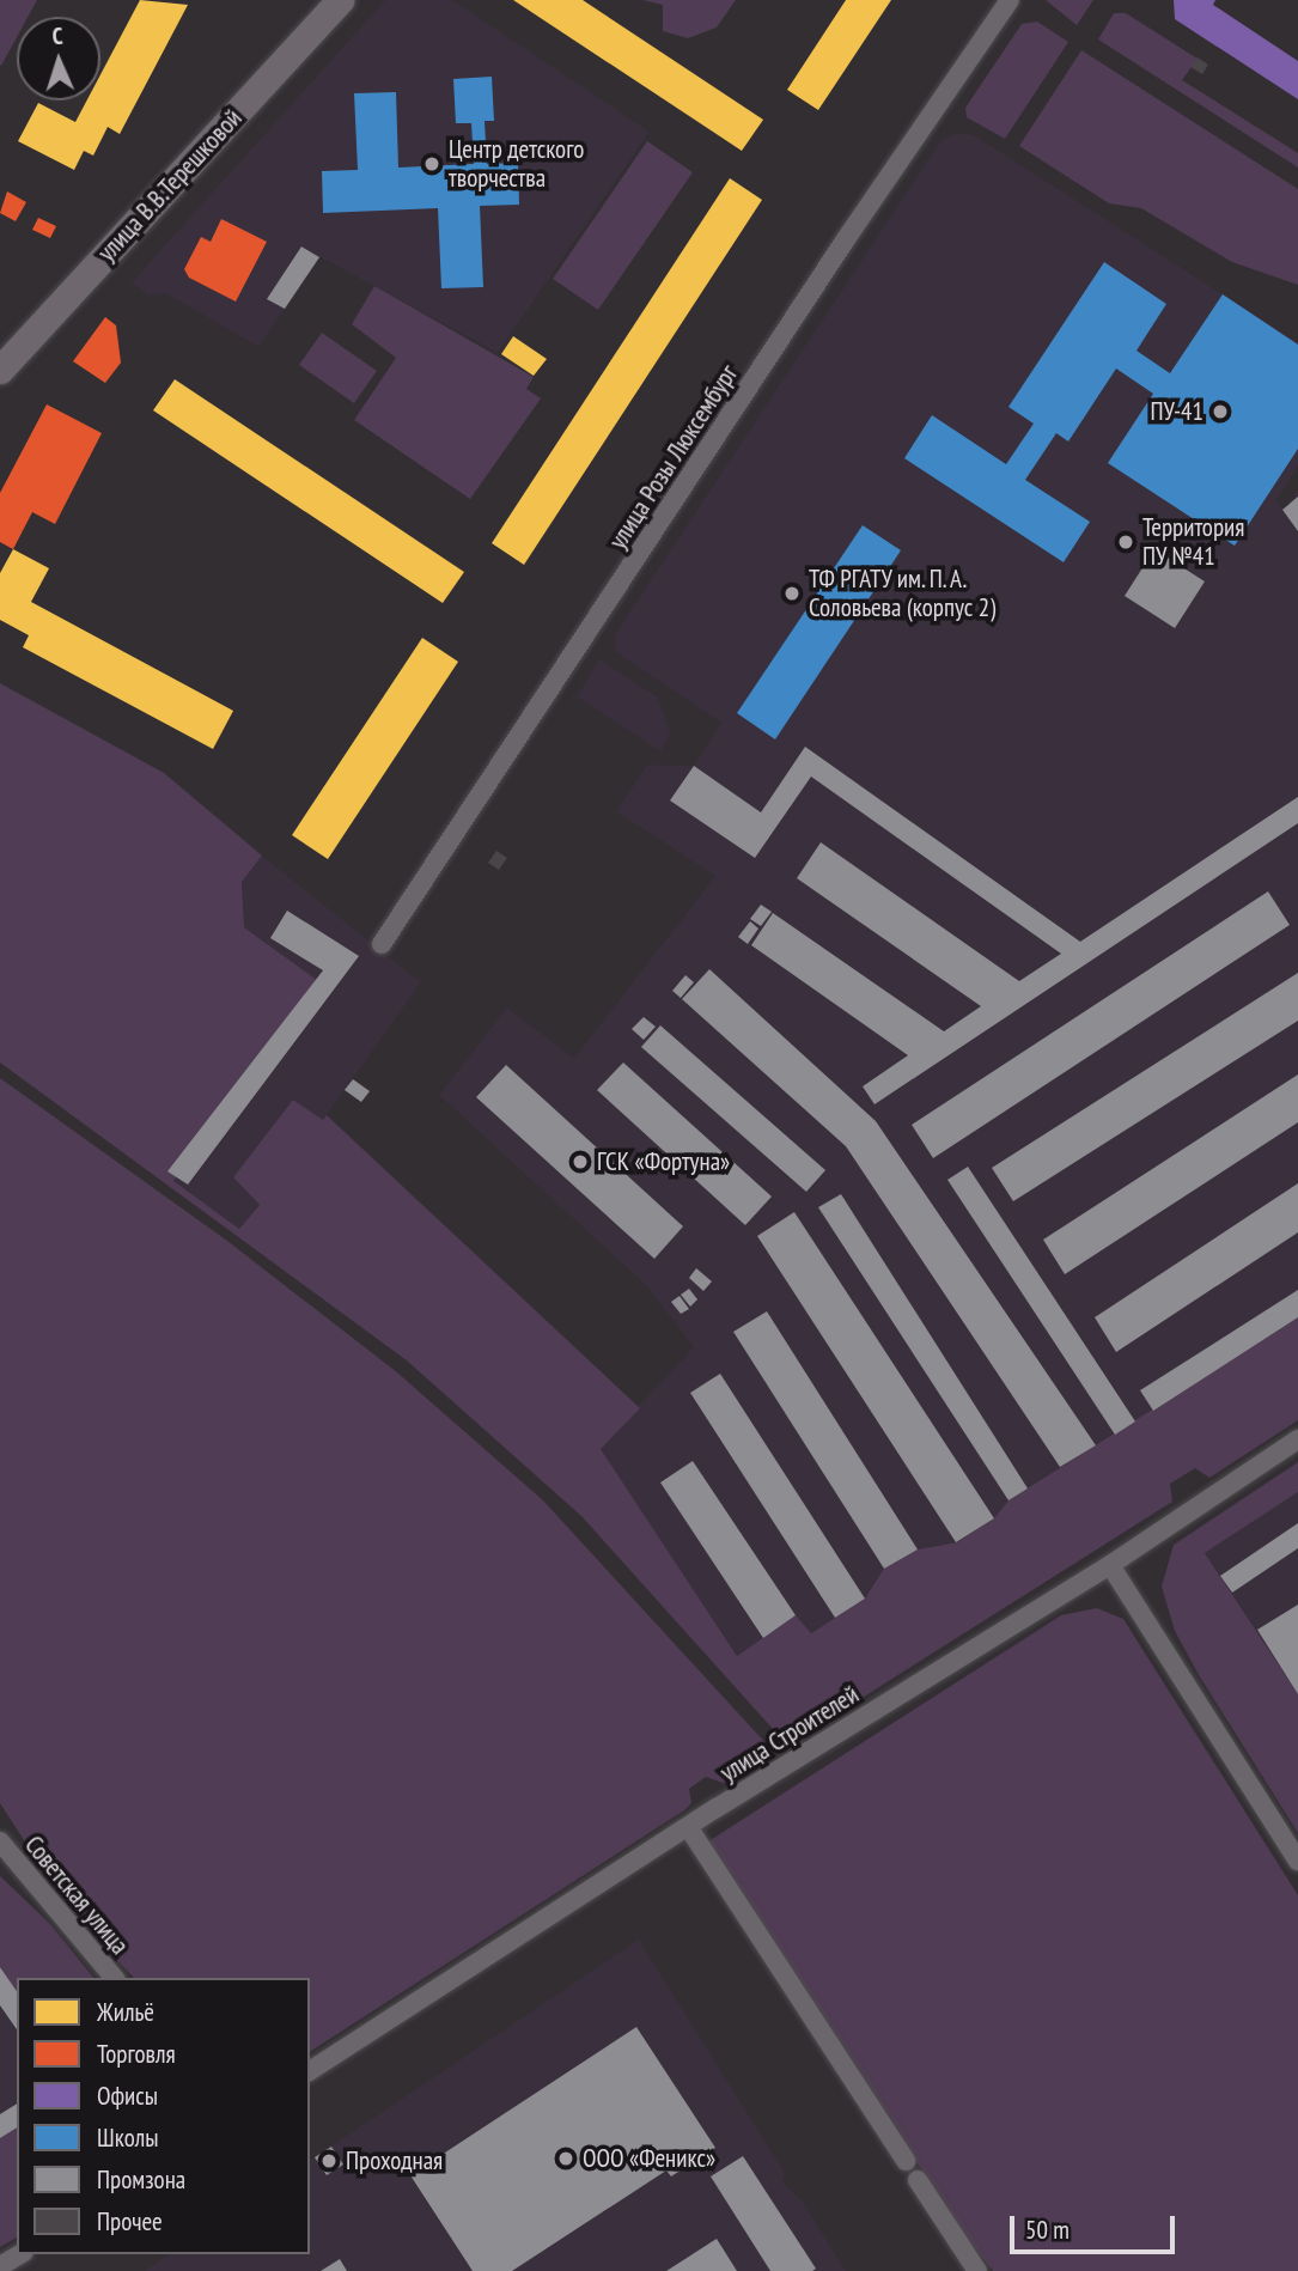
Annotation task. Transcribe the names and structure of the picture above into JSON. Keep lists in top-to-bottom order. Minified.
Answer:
{"streets":{"street":["улица В.В.Терешковой","улица Розы Люксембург","улица Строителей","Советская улица"]},"places":["Центр детского творчества","ПУ-41","Территория ПУ №41","ТФ РГАТУ им. П. А. Соловьева (корпус 2)","ГСК «Фортуна»","ООО «Феникс»","Проходная"],"legend":["Жильё","Торговля","Офисы","Школы","Промзона","Прочее"],"scale_bar":"50 m","north":"top"}
